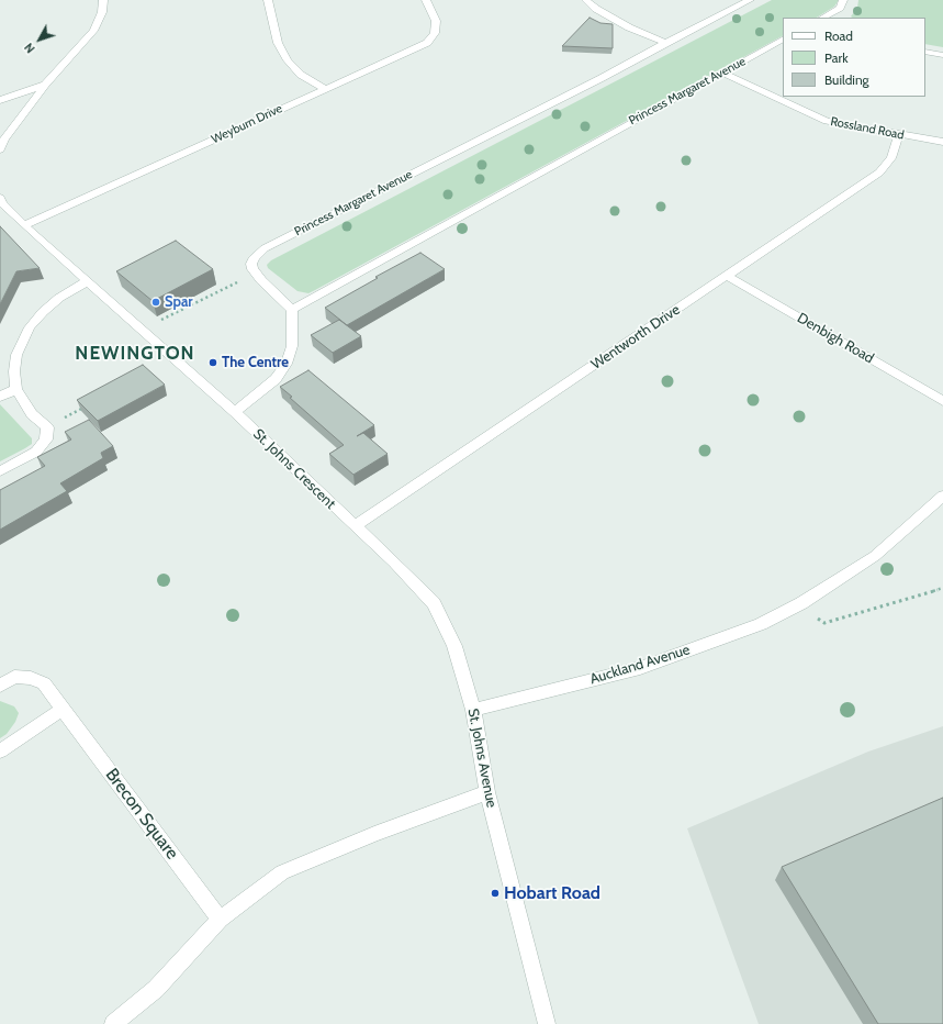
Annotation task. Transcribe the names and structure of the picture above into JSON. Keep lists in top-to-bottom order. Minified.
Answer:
{"streets":{"street":["Princess Margaret Avenue","Weyburn Drive","Rossland Road","Wentworth Drive","Denbigh Road","St. Johns Crescent","Auckland Avenue","St. Johns Avenue","Brecon Square"]},"crossings":[["Princess Margaret Avenue","Rossland Road"],["Weyburn Drive","St. Johns Crescent"],["Rossland Road","Wentworth Drive"],["Wentworth Drive","Denbigh Road"],["Wentworth Drive","St. Johns Crescent"],["Wentworth Drive","St. Johns Avenue"],["St. Johns Crescent","St. Johns Avenue"],["Auckland Avenue","St. Johns Avenue"]],"districts":["NEWINGTON"],"places":["Spar","The Centre","Hobart Road"],"legend":["Road","Park","Building"],"north":"bottom left"}
